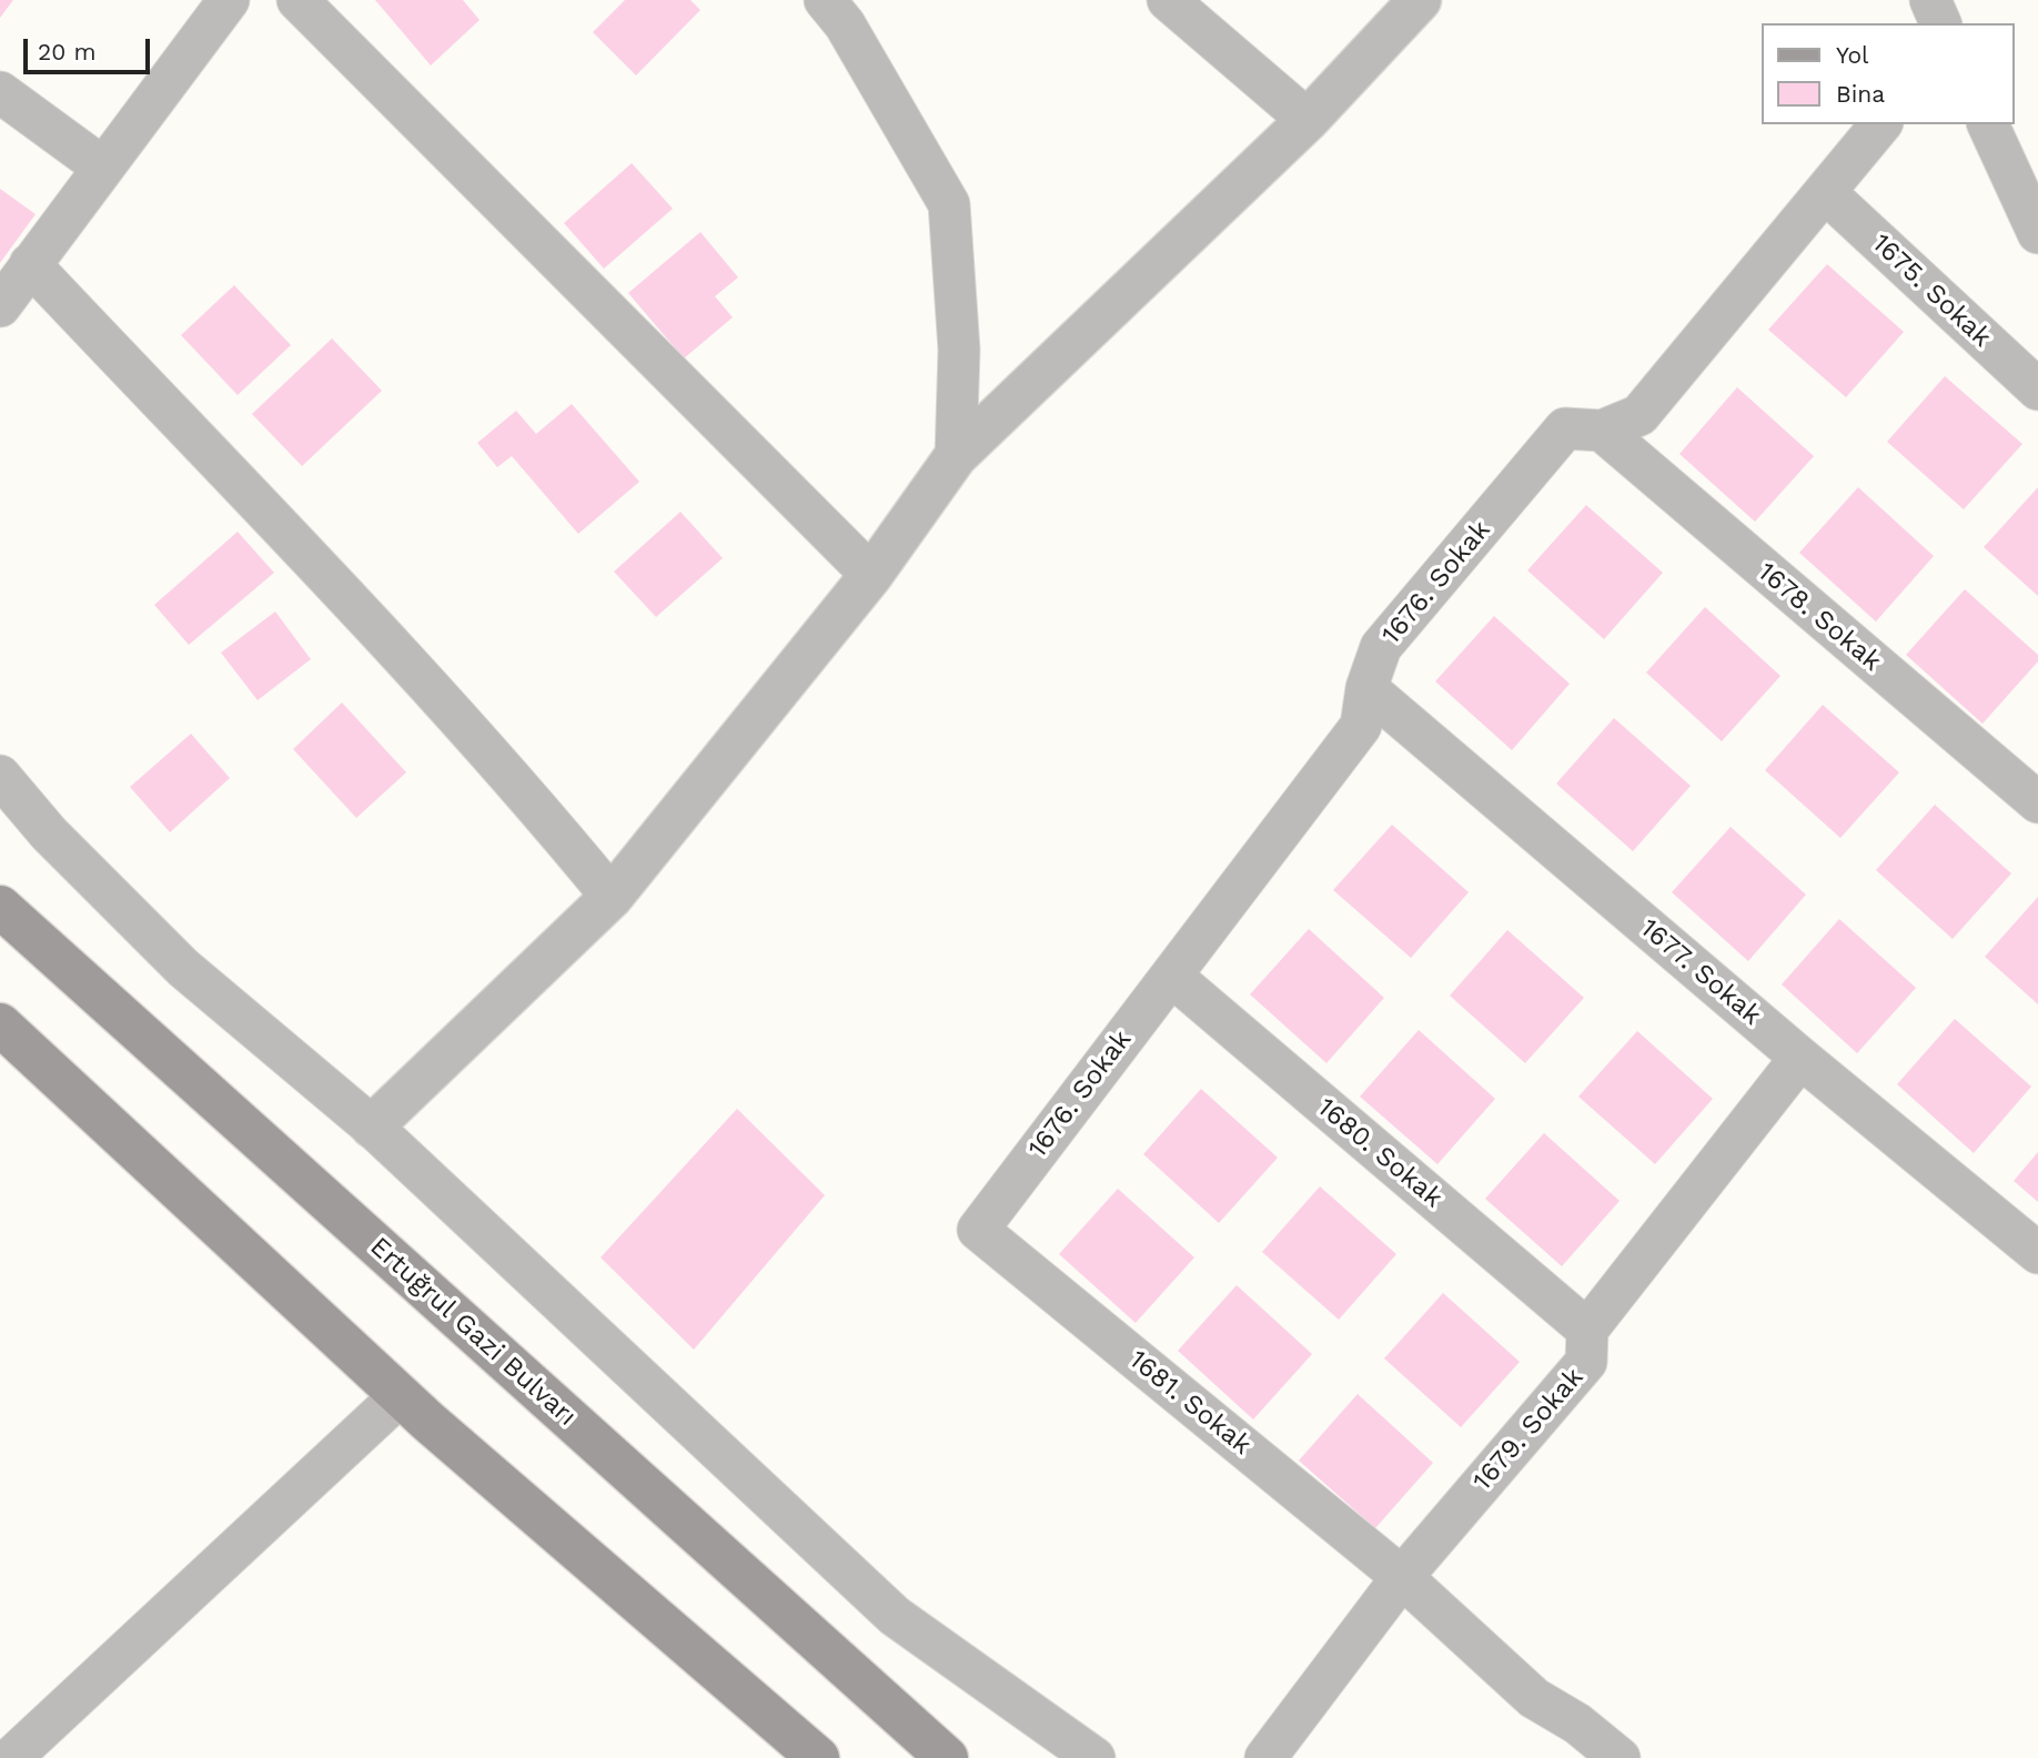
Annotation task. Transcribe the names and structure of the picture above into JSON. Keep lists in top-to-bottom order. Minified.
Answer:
{"streets":{"main road":["Ertuğrul Gazi Bulvarı"],"street":["1675. Sokak","1676. Sokak","1678. Sokak","1677. Sokak","1680. Sokak","1681. Sokak","1679. Sokak"]},"crossings":[["1675. Sokak","1676. Sokak"],["1676. Sokak","1678. Sokak"],["1676. Sokak","1677. Sokak"],["1676. Sokak","1680. Sokak"],["1676. Sokak","1681. Sokak"],["1677. Sokak","1679. Sokak"],["1680. Sokak","1679. Sokak"],["1681. Sokak","1679. Sokak"]],"legend":["Yol","Bina"],"scale_bar":"20 m"}
